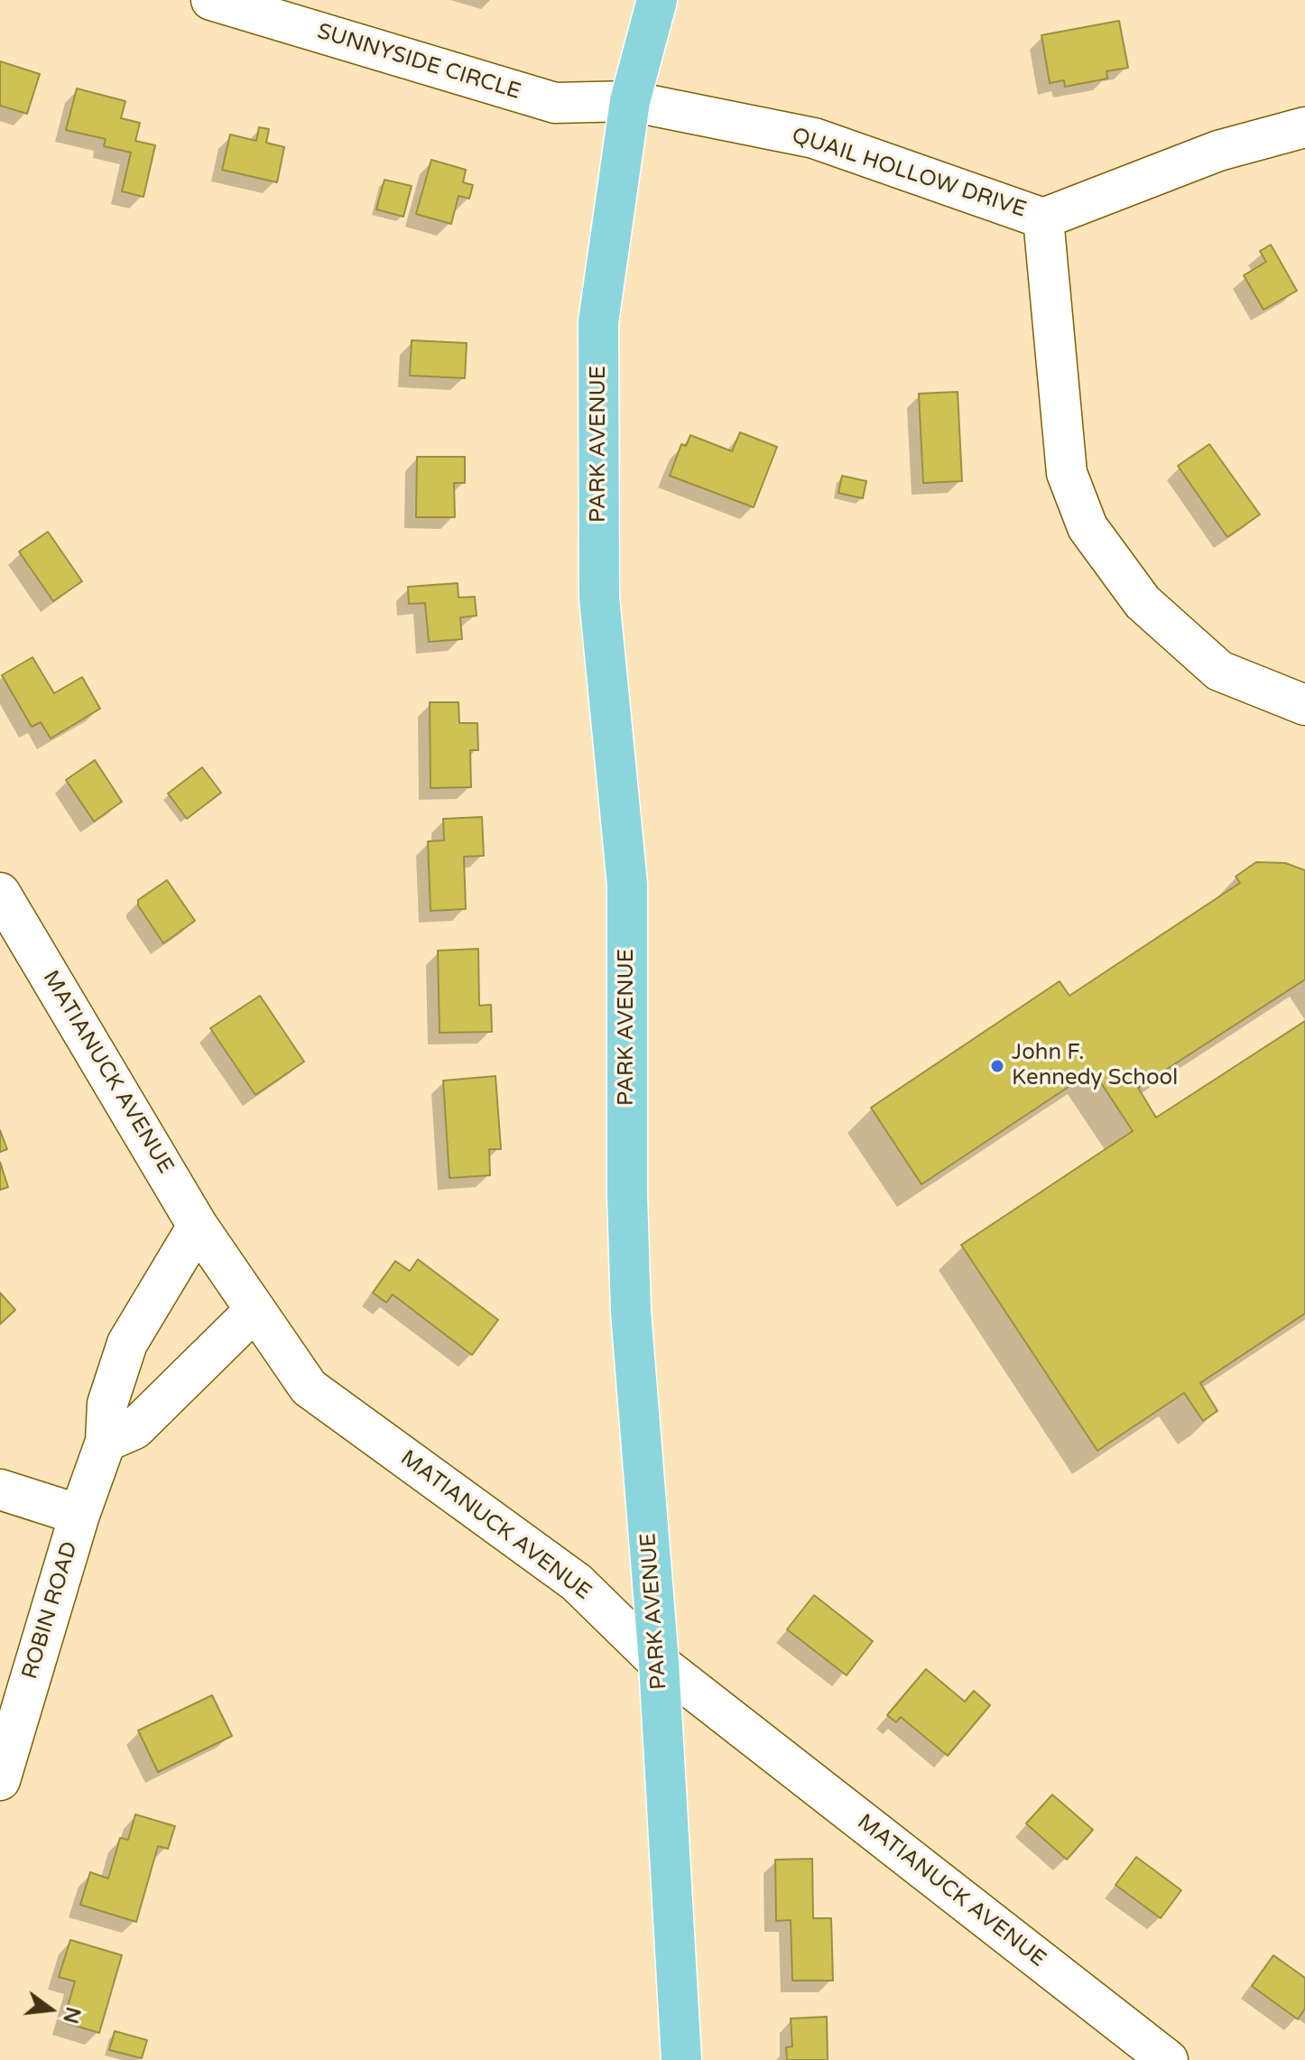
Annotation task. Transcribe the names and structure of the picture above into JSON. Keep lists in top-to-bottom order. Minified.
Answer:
{"streets":{"main road":["PARK AVENUE"],"street":["SUNNYSIDE CIRCLE","QUAIL HOLLOW DRIVE","MATIANUCK AVENUE","ROBIN ROAD"]},"crossings":[["SUNNYSIDE CIRCLE","QUAIL HOLLOW DRIVE"],["SUNNYSIDE CIRCLE","PARK AVENUE"],["QUAIL HOLLOW DRIVE","PARK AVENUE"],["PARK AVENUE","MATIANUCK AVENUE"],["MATIANUCK AVENUE","ROBIN ROAD"]],"places":["John F. Kennedy School"],"north":"right"}
